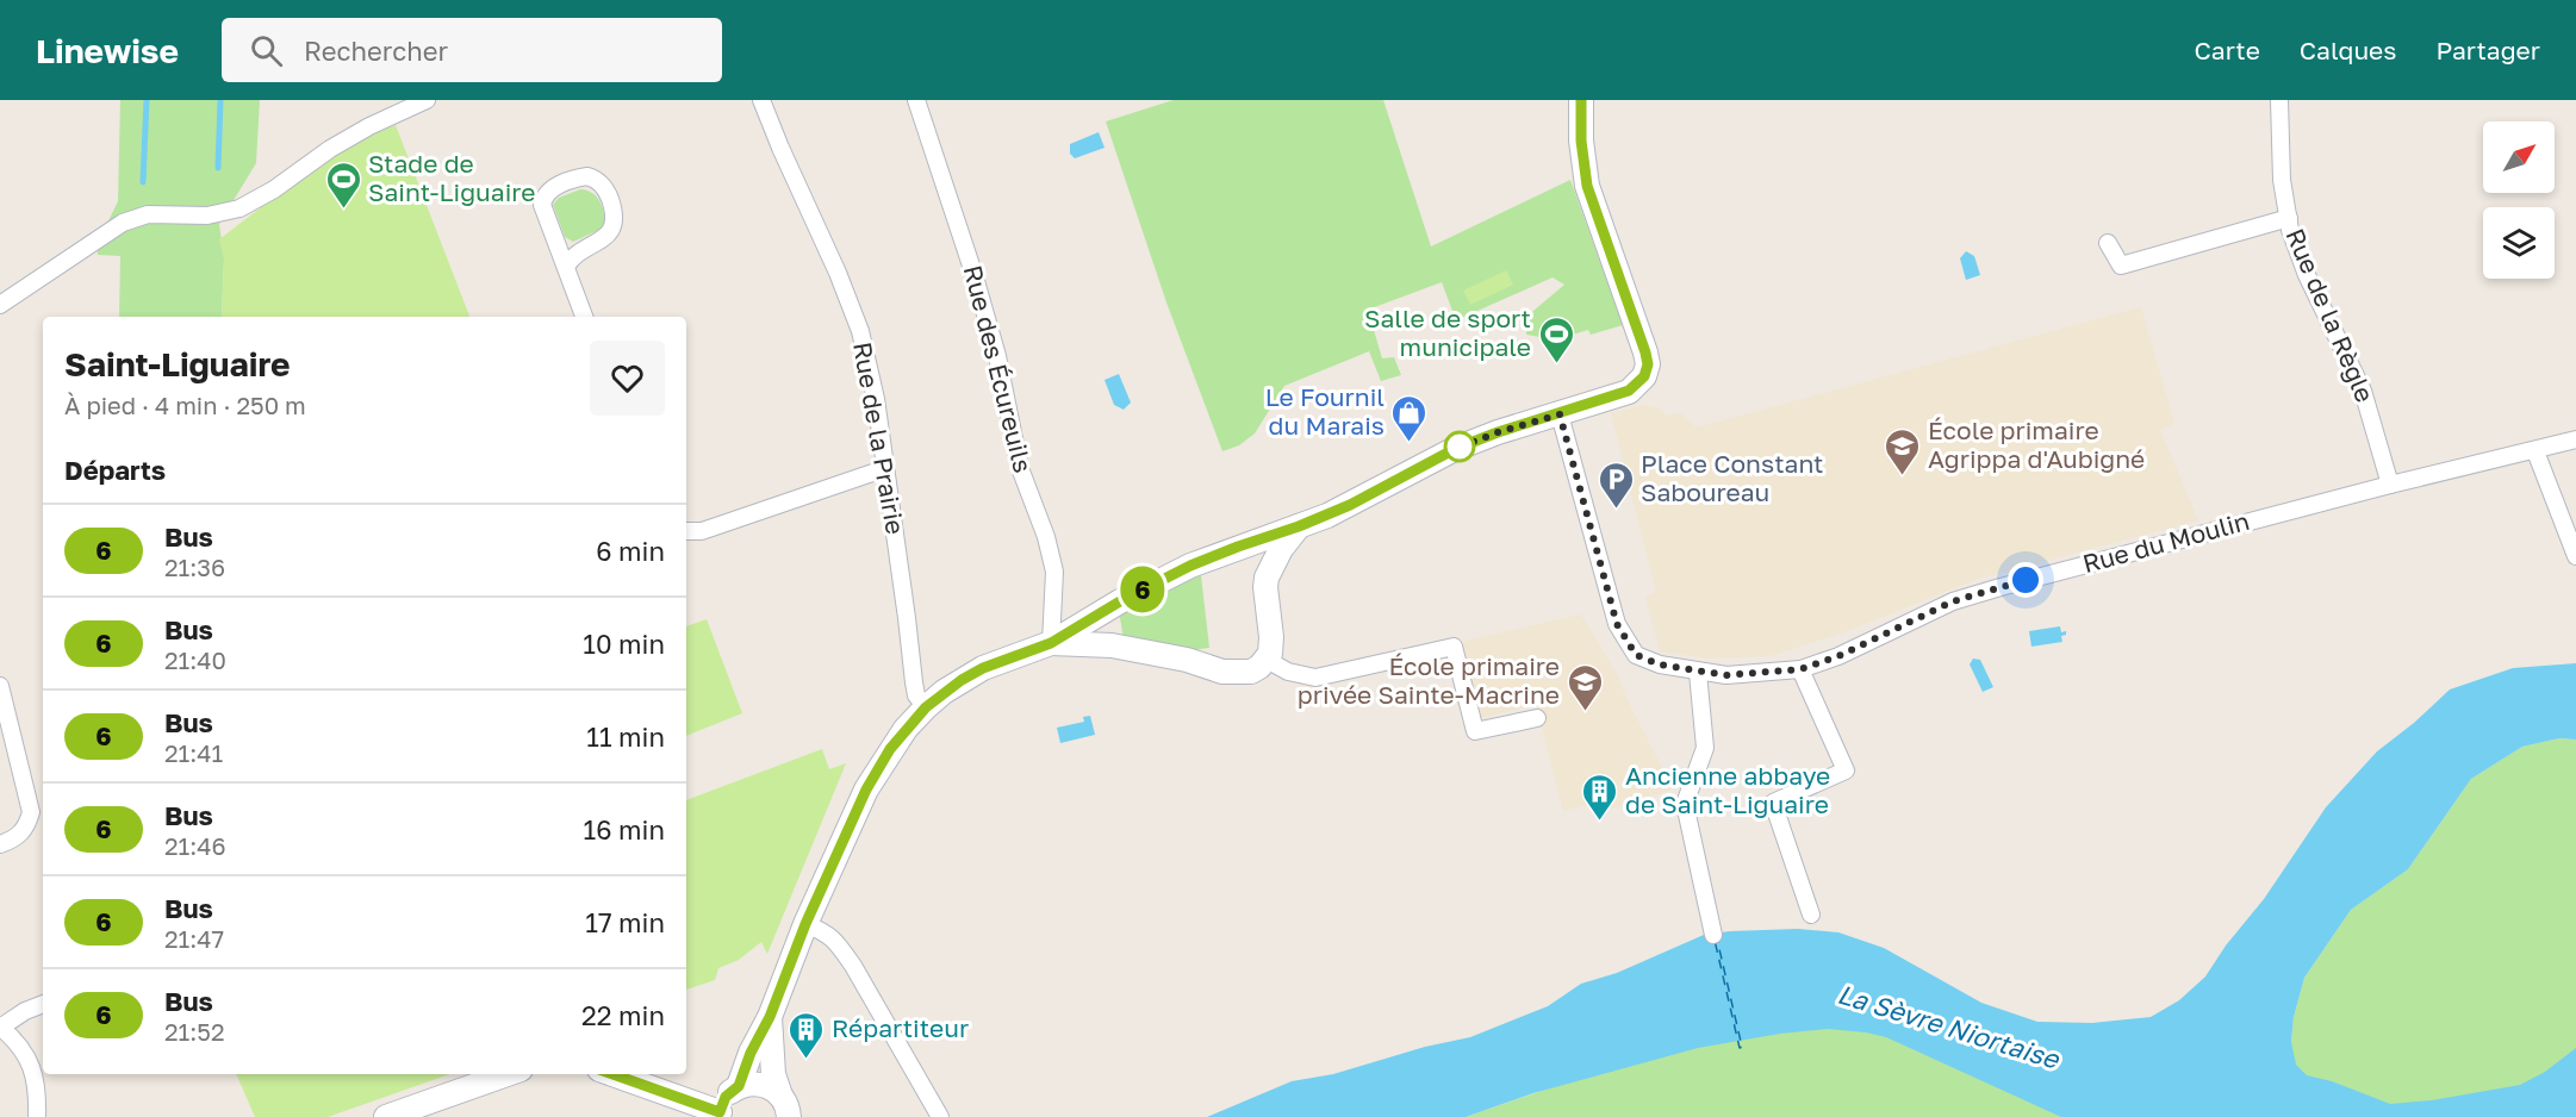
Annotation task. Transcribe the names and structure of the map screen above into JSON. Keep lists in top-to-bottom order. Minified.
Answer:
{"streets":{"street":["Rue de la Règle","Rue des Écureuils","Rue de la Prairie","Rue du Moulin"]},"crossings":[["Rue de la Règle","Rue du Moulin"]],"water":["La Sèvre Niortaise"],"places":{"sports":["Stade de Saint-Liguaire","Salle de sport municipale"],"shop":["Le Fournil du Marais"],"school or university":["École primaire Agrippa d'Aubigné","École primaire privée Sainte-Macrine"],"parking":["Place Constant Saboureau"],"building":["Ancienne abbaye de Saint-Liguaire","Répartiteur"]},"lines":["bus line 6"],"north":"top right","page":{"header":"Linewise","search":"Rechercher","nav":["Carte","Calques","Partager"],"on_map":"6","heading":[["Saint-Liguaire","À pied · 4 min · 250 m"],"Départs"],"list":[{"mark":"6","name":"Bus","note":"21:36","value":"6 min"},{"mark":"6","name":"Bus","note":"21:40","value":"10 min"},{"mark":"6","name":"Bus","note":"21:41","value":"11 min"},{"mark":"6","name":"Bus","note":"21:46","value":"16 min"},{"mark":"6","name":"Bus","note":"21:47","value":"17 min"},{"mark":"6","name":"Bus","note":"21:52","value":"22 min"}]}}
